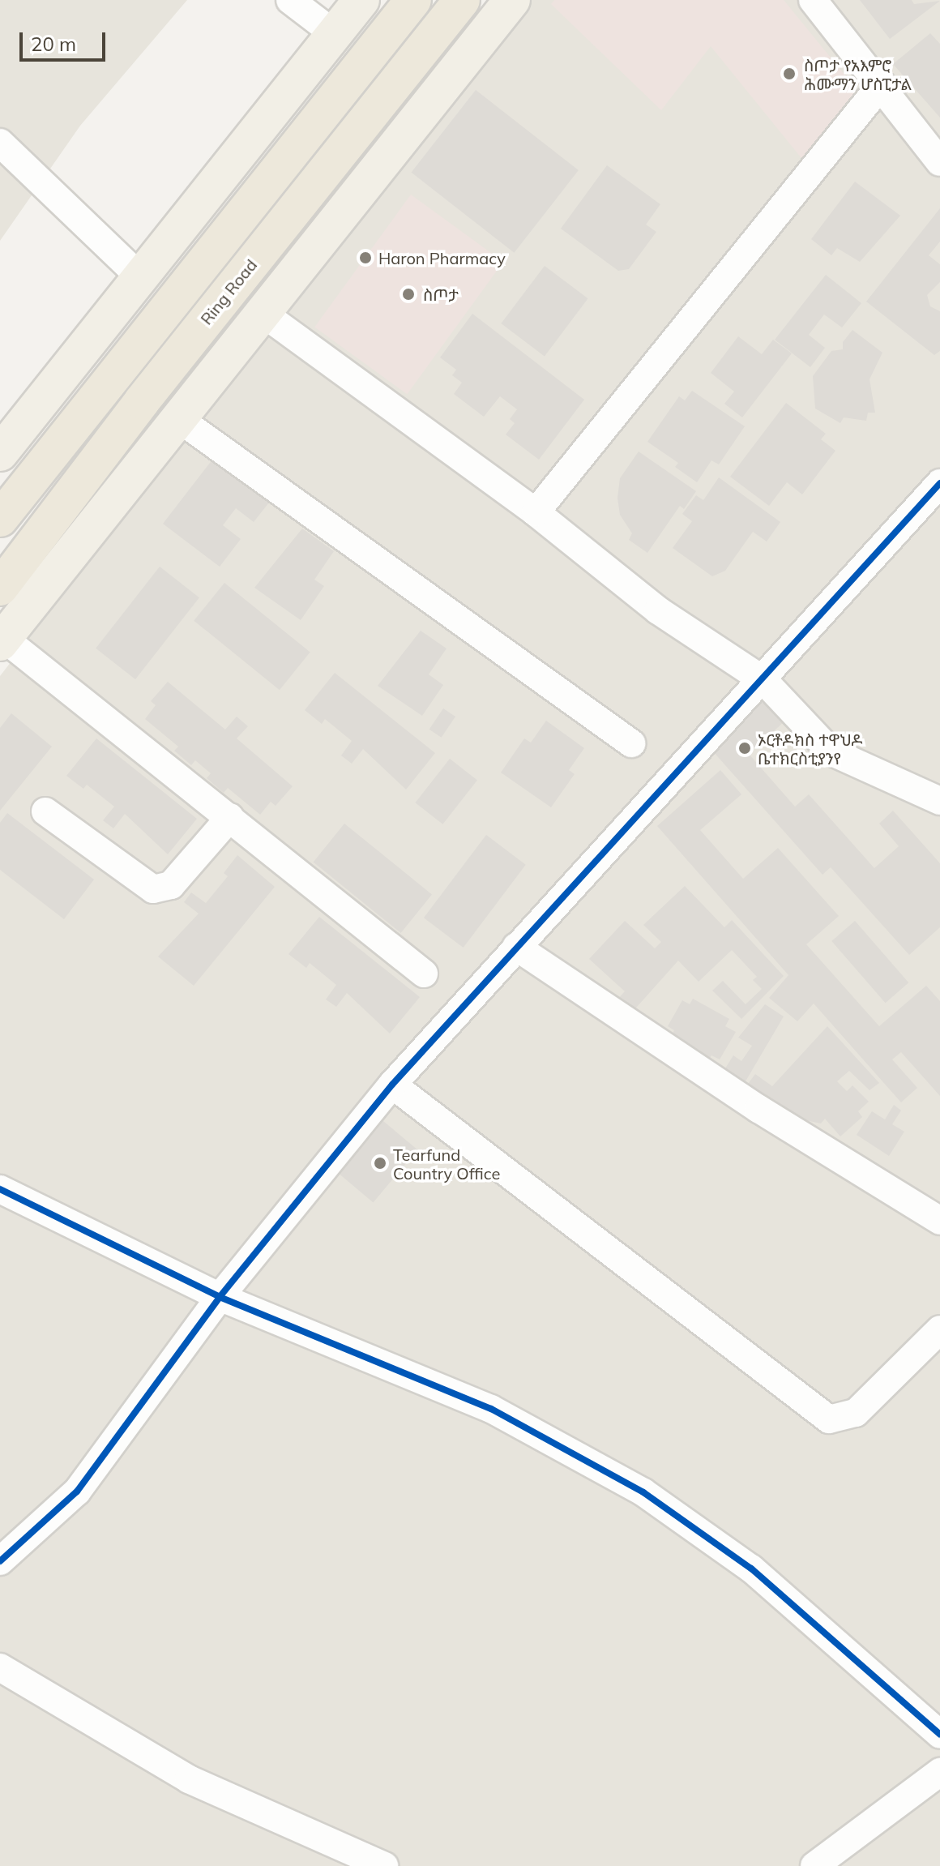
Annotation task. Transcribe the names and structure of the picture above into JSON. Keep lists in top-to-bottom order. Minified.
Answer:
{"streets":{"highway":["Ring Road"]},"places":["ስጦታ የአእምሮ ሕሙማን ሆስፒታል","Haron Pharmacy","ስጦታ","ኦርቶዶክስ ተዋህዶ ቤተክርስቲያንየ","Tearfund Country Office"],"scale_bar":"20 m"}
